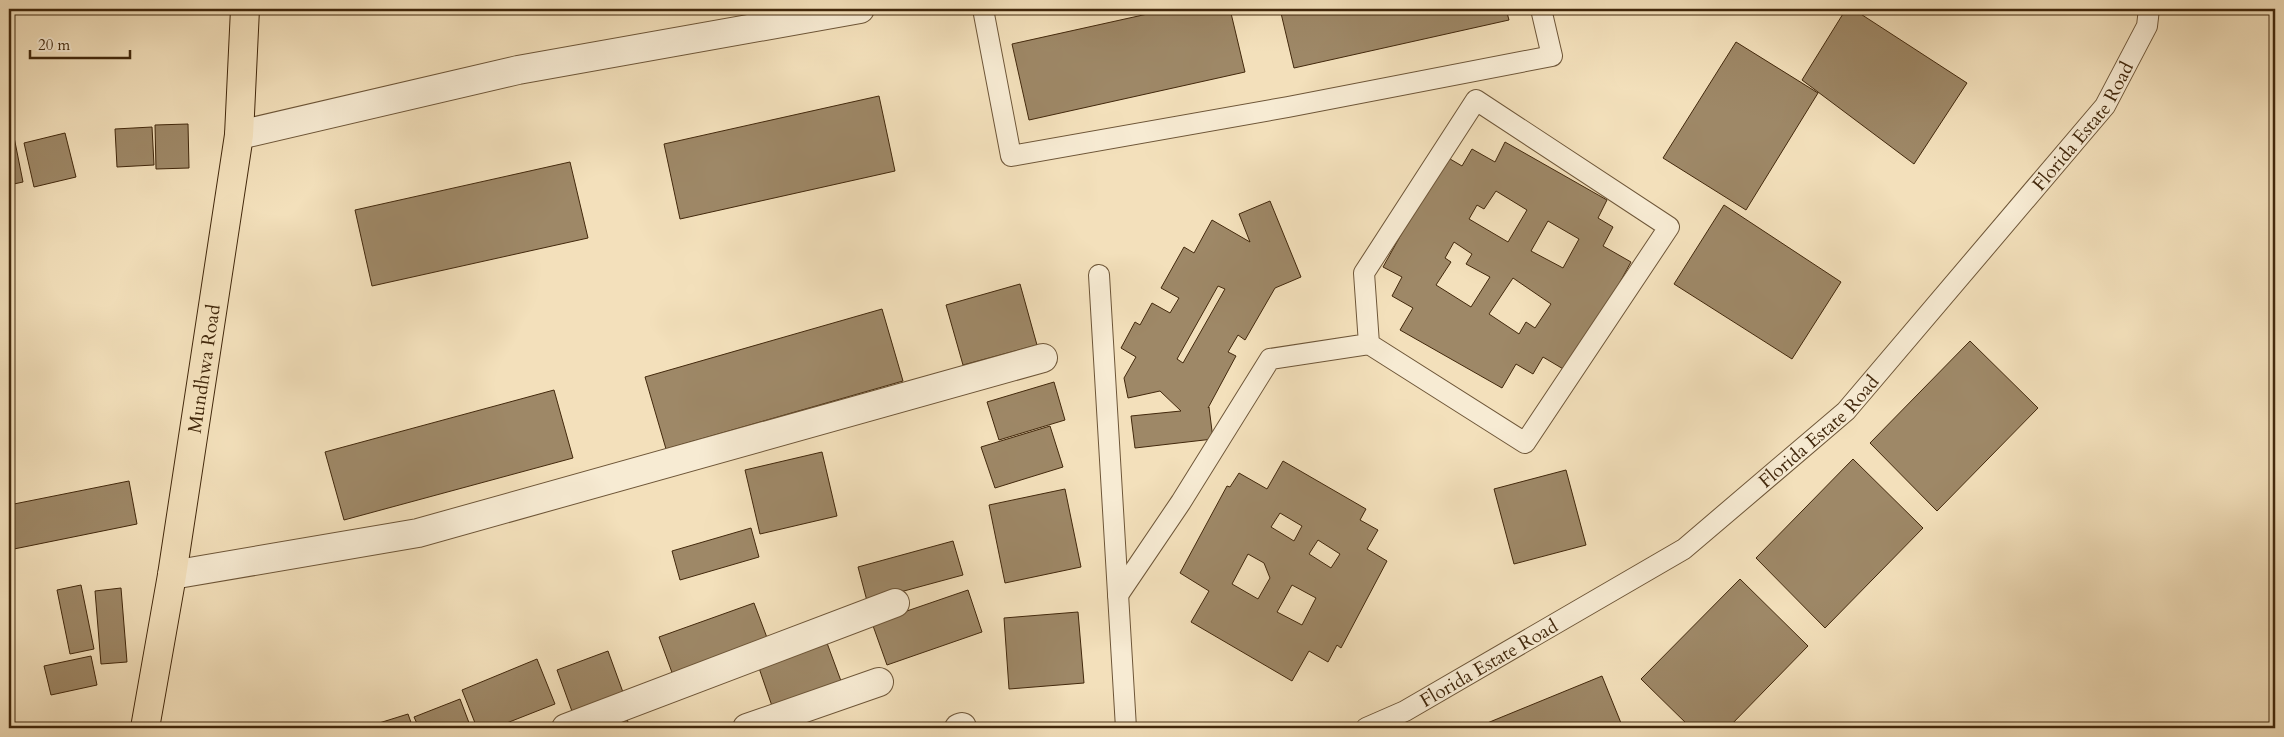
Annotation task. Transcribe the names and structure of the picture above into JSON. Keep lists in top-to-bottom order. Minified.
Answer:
{"streets":{"main road":["Mundhwa Road"],"lane":["Florida Estate Road"]},"scale_bar":"20 m"}
